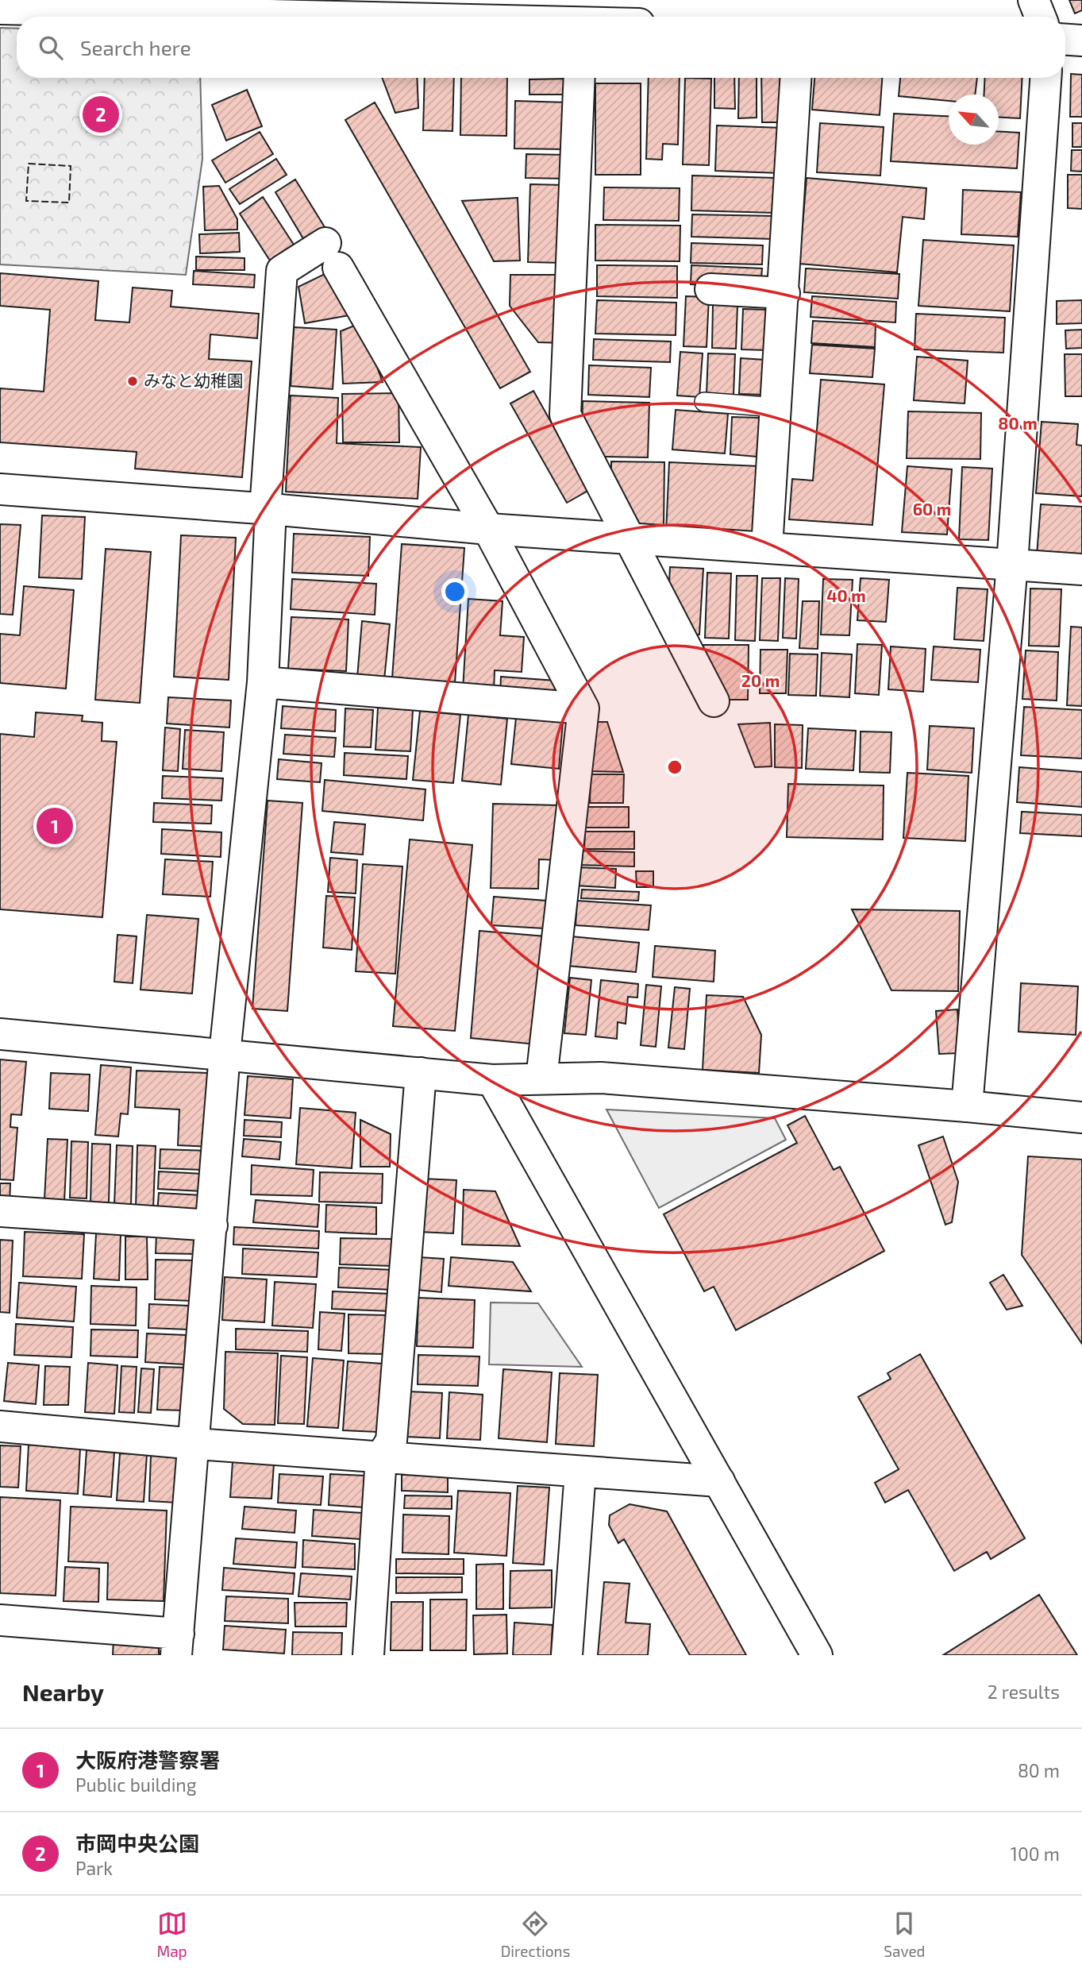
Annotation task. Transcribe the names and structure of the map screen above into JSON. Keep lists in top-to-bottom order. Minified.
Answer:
{"places":["みなと幼稚園"],"north":"top left","page":{"search":"Search here","pins":["2","1"],"heading":["Nearby","2 results"],"list":[{"mark":"1","name":"大阪府港警察署","note":"Public building","value":"80 m"},{"mark":"2","name":"市岡中央公園","note":"Park","value":"100 m"}],"nav":["Map","Directions","Saved"]},"rings":["80 m","60 m","40 m","20 m"]}
